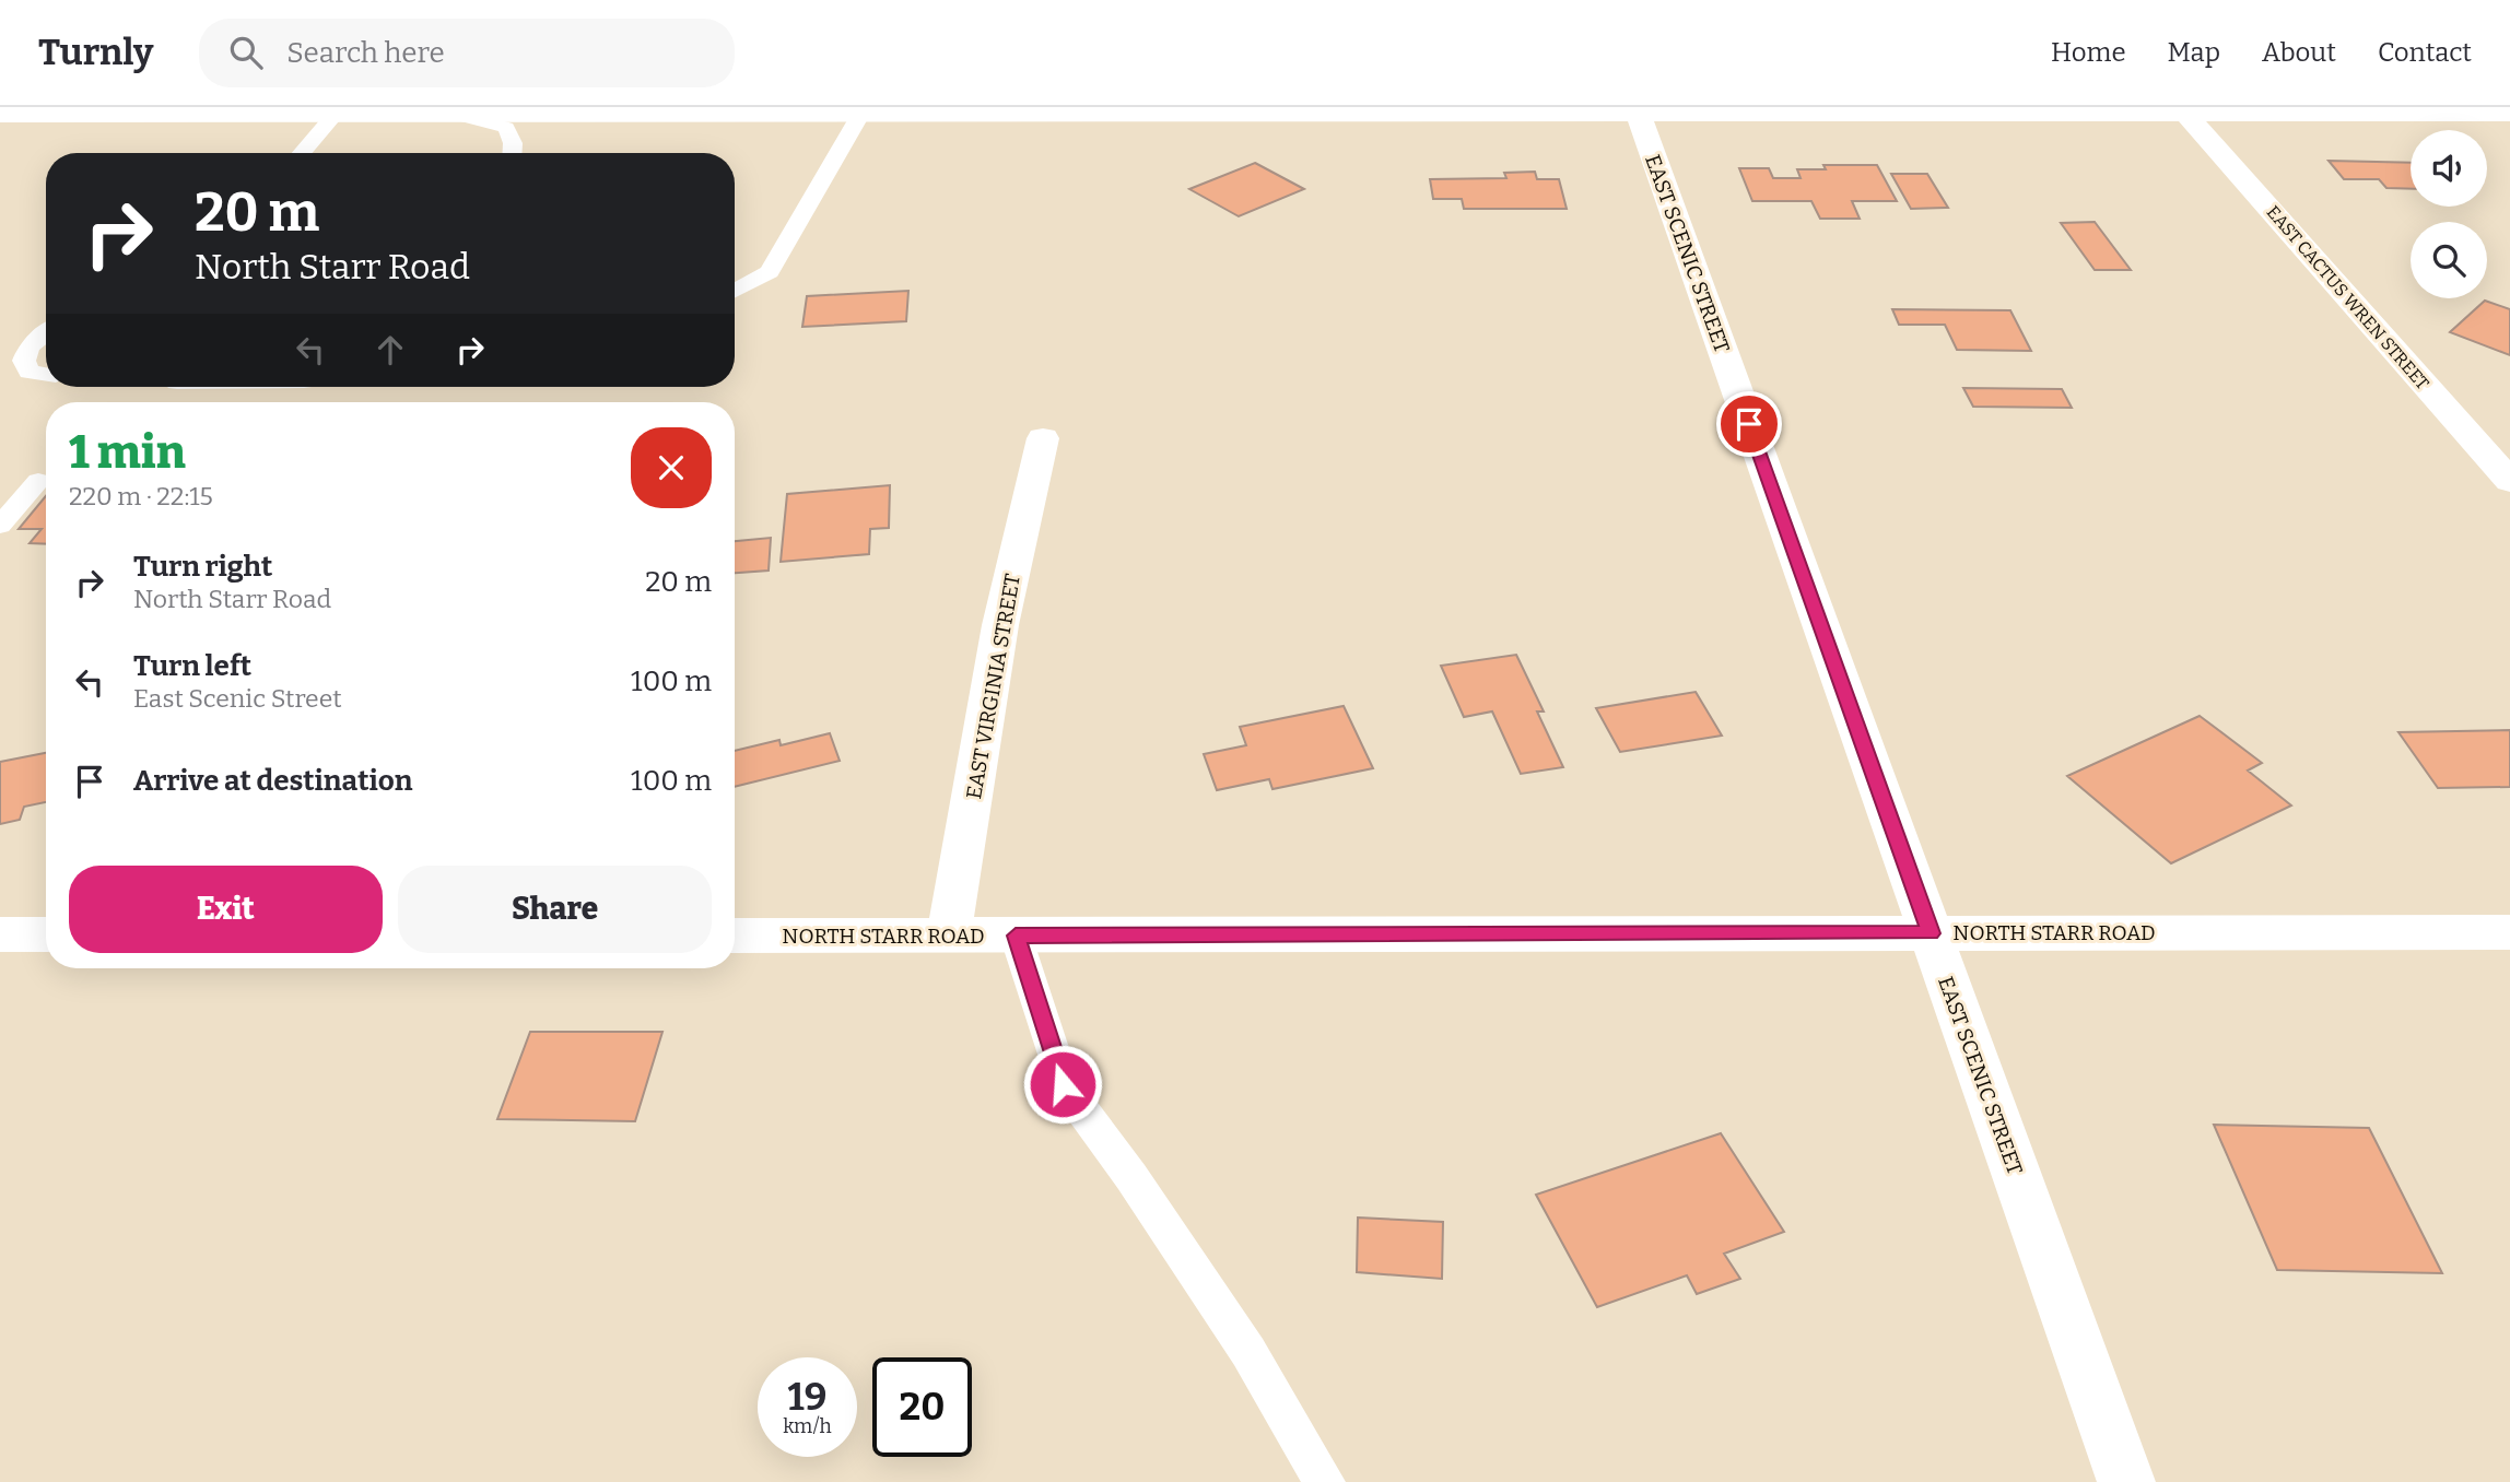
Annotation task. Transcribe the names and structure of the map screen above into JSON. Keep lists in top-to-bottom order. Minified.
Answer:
{"streets":{"street":["EAST SCENIC STREET","EAST CACTUS WREN STREET","EAST VIRGINIA STREET","NORTH STARR ROAD"]},"crossings":[["EAST SCENIC STREET","NORTH STARR ROAD"],["EAST VIRGINIA STREET","NORTH STARR ROAD"]],"page":{"header":"Turnly","search":"Search here","nav":["Home","Map","About","Contact"],"turn":["20 m","North Starr Road"],"heading":["1 min","220 m · 22:15"],"list":[{"name":"Turn right","note":"North Starr Road","value":"20 m"},{"name":"Turn left","note":"East Scenic Street","value":"100 m"},{"name":"Arrive at destination","value":"100 m"}],"buttons":["Exit","Share"],"speed":"19 km/h","limit":"20"}}
